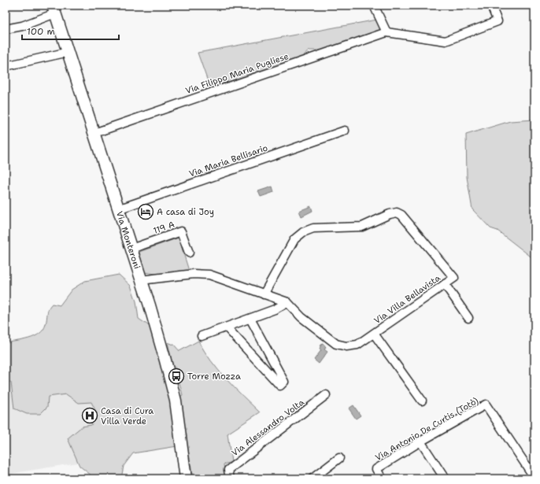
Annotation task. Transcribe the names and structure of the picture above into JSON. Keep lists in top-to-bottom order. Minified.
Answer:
{"streets":{"main road":["Via Monteroni"],"street":["Via Filippo Maria Pugliese","Via Maria Bellisario","119 A","Via Villa Bellavista","Via Alessandro Volta","Via Antonio De Curtis (Totò)"]},"crossings":[["Via Filippo Maria Pugliese","Via Monteroni"],["Via Maria Bellisario","Via Monteroni"],["119 A","Via Monteroni"],["Via Monteroni","Via Villa Bellavista"]],"places":{"hotel":["A casa di Joy"],"bus stop":["Torre Mozza"],"hospital":["Casa di Cura Villa Verde"]},"scale_bar":"100 m"}
